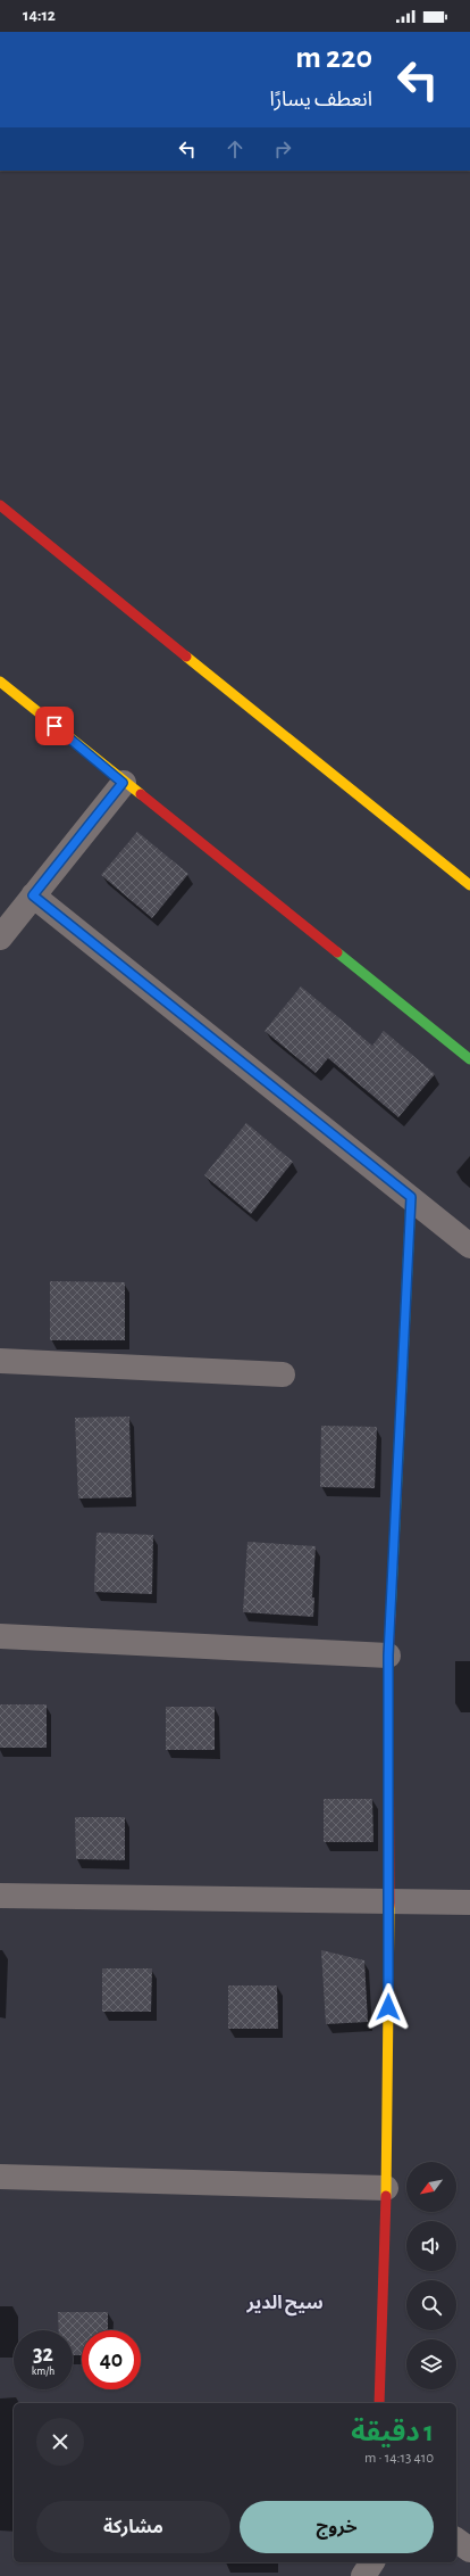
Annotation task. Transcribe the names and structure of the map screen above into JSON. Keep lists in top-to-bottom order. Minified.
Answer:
{"districts":["سيح الدير"],"north":"bottom left","page":{"status":"14:12","turn":["220 m","انعطف يسارًا"],"speed":"32 km/h","limit":"40","heading":["1 دقيقة","410 m · 14:13"],"buttons":["خروج","مشاركة"]}}
